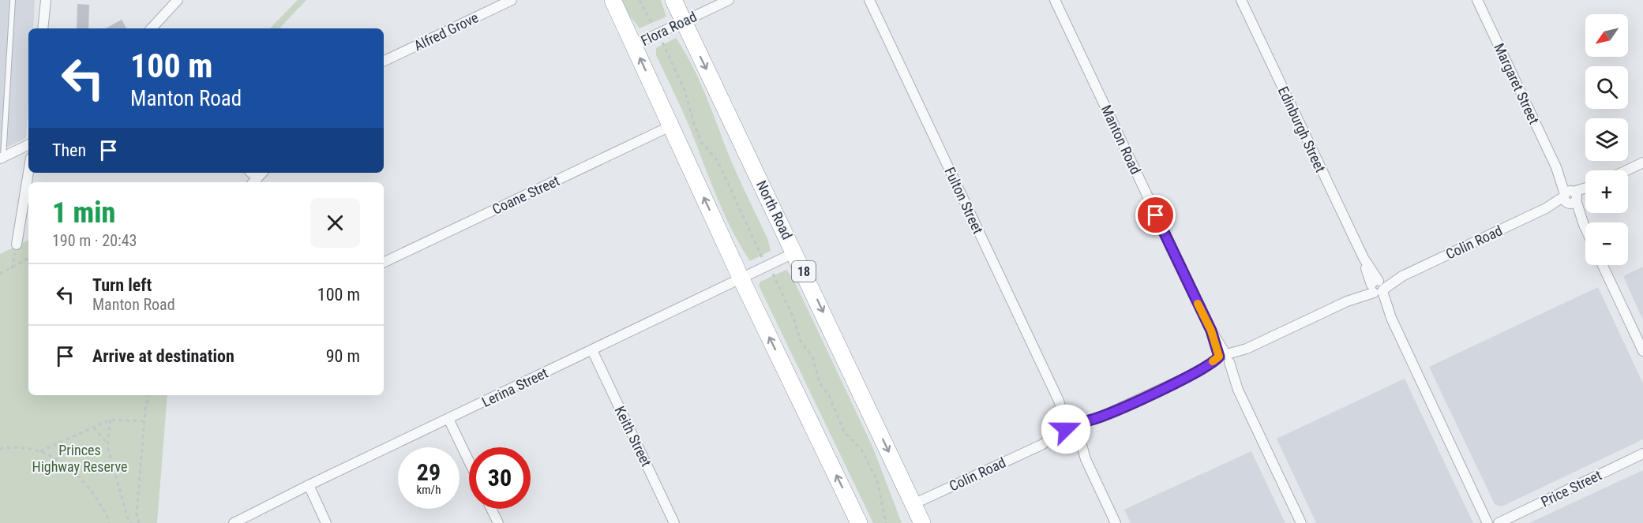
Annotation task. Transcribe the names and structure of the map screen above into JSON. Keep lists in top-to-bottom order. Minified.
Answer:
{"streets":{"highway":["North Road","18"],"street":["Flora Road","Alfred Grove","Margaret Street","Edinburgh Street","Manton Road","Coane Street","Fulton Street","Colin Road","Lerina Street","Keith Street","Price Street"]},"crossings":[["Flora Road","North Road"],["Margaret Street","Colin Road"],["Edinburgh Street","Colin Road"],["Manton Road","Colin Road"],["Fulton Street","Colin Road"],["North Road","Colin Road"],["North Road","Lerina Street"],["Lerina Street","Keith Street"]],"parks":["Princes Highway Reserve"],"north":"bottom left","page":{"map_buttons":["+","−"],"turn":["100 m","Manton Road"],"then":"Then","heading":["1 min","190 m · 20:43"],"list":[{"name":"Turn left","note":"Manton Road","value":"100 m"},{"name":"Arrive at destination","value":"90 m"}],"speed":"29 km/h","limit":"30"}}
